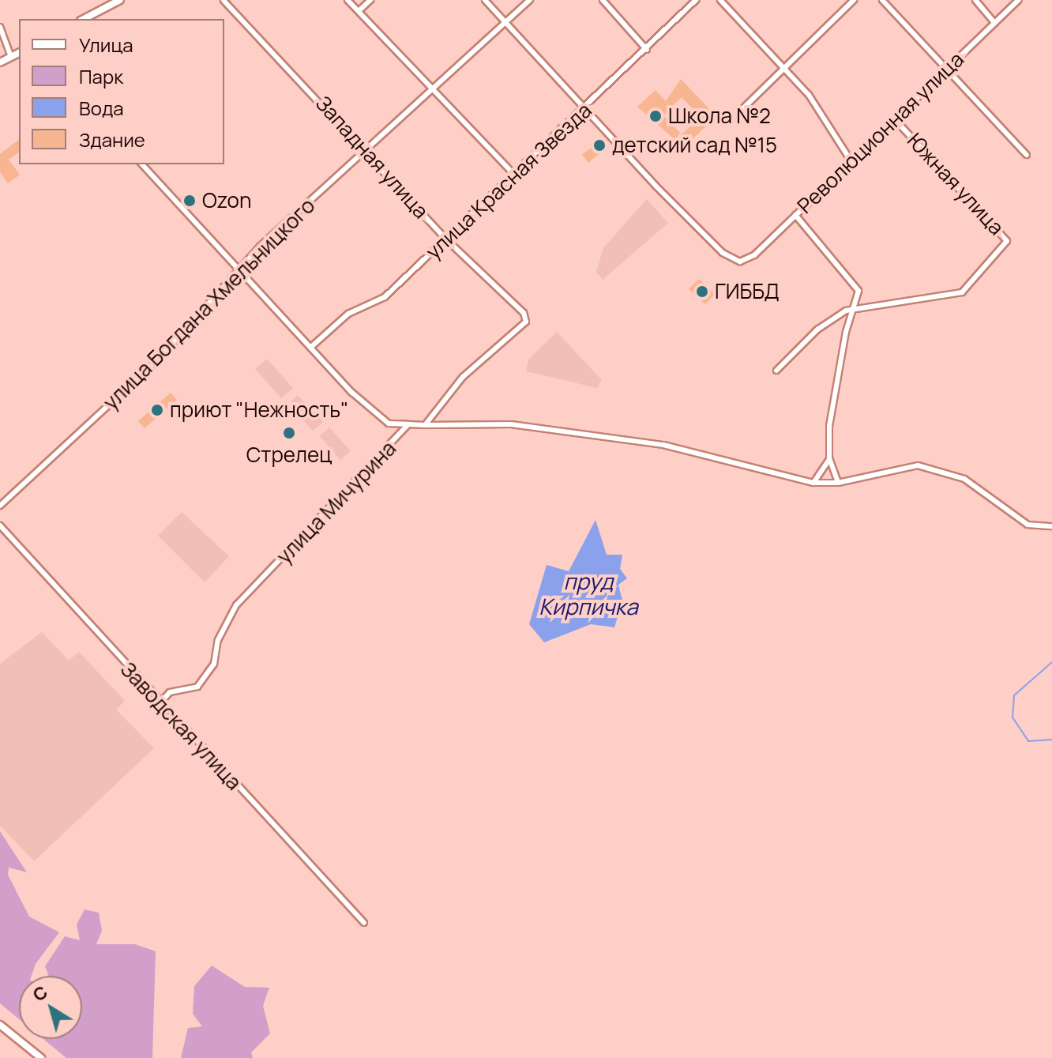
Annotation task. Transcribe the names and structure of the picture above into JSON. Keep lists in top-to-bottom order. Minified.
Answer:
{"streets":{"street":["Революционная улица","Западная улица","улица Красная Звезда","Южная улица","улица Богдана Хмельницкого","улица Мичурина","Заводская улица"]},"crossings":[["Революционная улица","улица Красная Звезда"],["Революционная улица","Южная улица"],["Западная улица","улица Красная Звезда"],["Западная улица","улица Богдана Хмельницкого"],["Западная улица","улица Мичурина"],["улица Мичурина","Заводская улица"]],"water":["пруд Кирпичка"],"places":["Школа №2","детский сад №15","Ozon","ГИББД","приют \"Нежность\"","Стрелец"],"legend":["Улица","Парк","Вода","Здание"],"north":"top left"}
